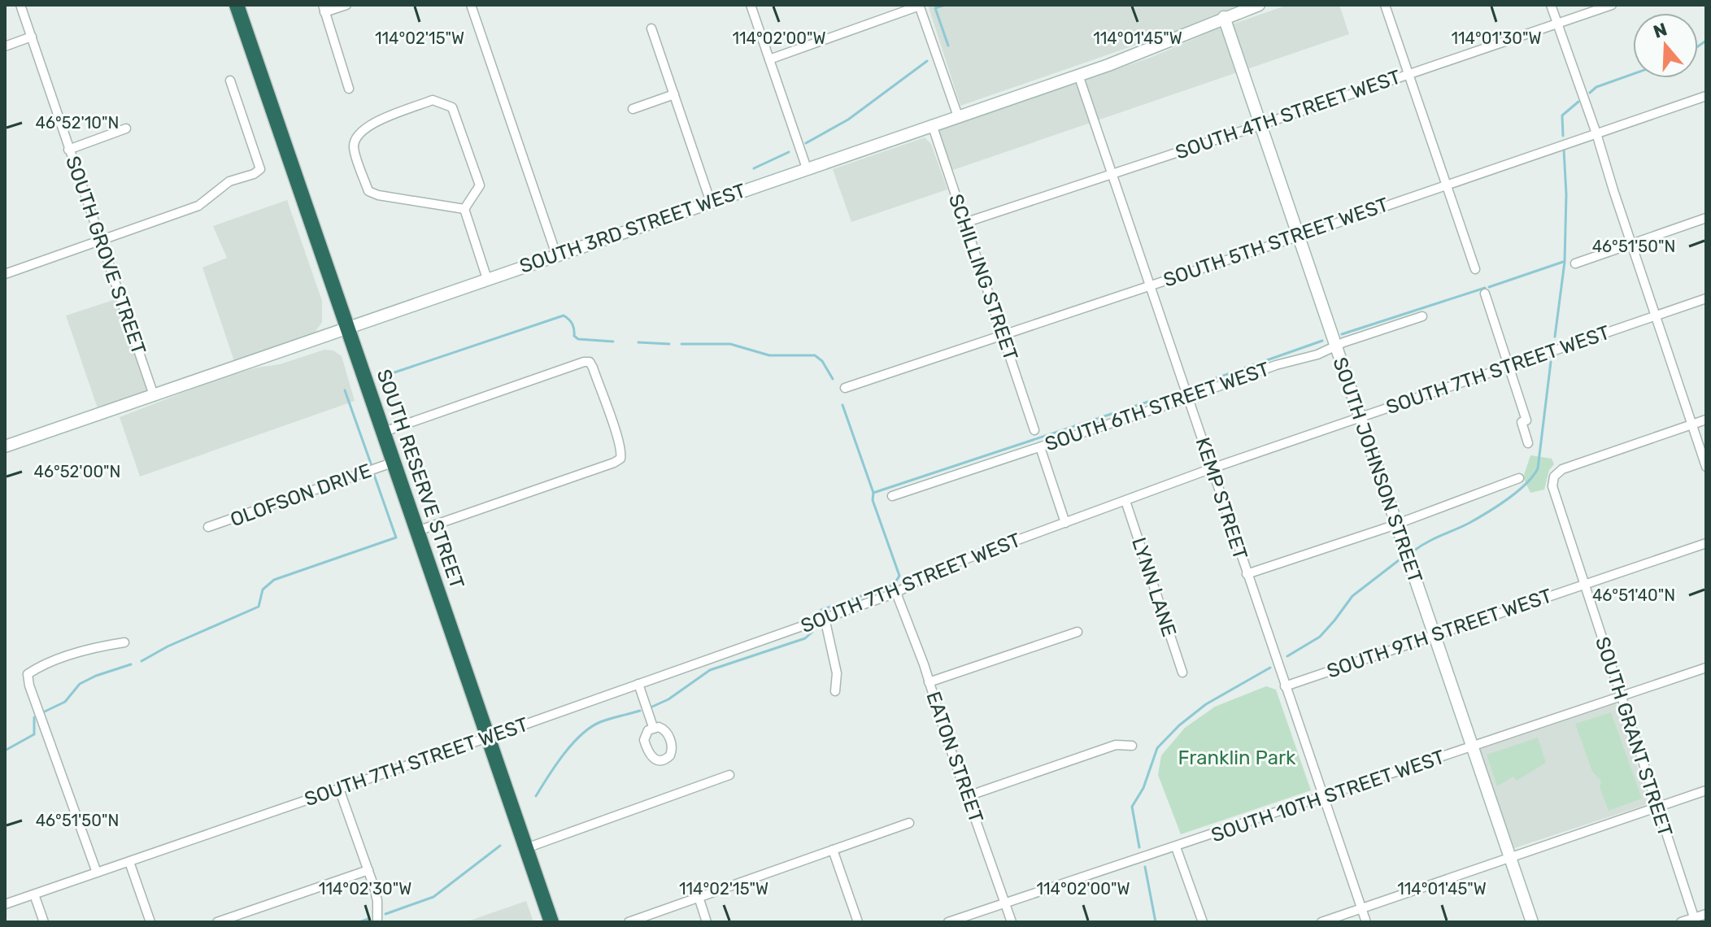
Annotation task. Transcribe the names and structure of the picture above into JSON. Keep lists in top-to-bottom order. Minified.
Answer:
{"streets":{"highway":["SOUTH RESERVE STREET"],"street":["SOUTH 4TH STREET WEST","SOUTH 3RD STREET WEST","SOUTH 5TH STREET WEST","SOUTH GROVE STREET","SCHILLING STREET","SOUTH 7TH STREET WEST","SOUTH 6TH STREET WEST","SOUTH JOHNSON STREET","OLOFSON DRIVE","KEMP STREET","LYNN LANE","SOUTH 9TH STREET WEST","SOUTH GRANT STREET","EATON STREET","SOUTH 10TH STREET WEST"]},"crossings":[["SOUTH 4TH STREET WEST","SCHILLING STREET"],["SOUTH 4TH STREET WEST","SOUTH JOHNSON STREET"],["SOUTH 4TH STREET WEST","KEMP STREET"],["SOUTH 3RD STREET WEST","SOUTH GROVE STREET"],["SOUTH 3RD STREET WEST","SCHILLING STREET"],["SOUTH 3RD STREET WEST","SOUTH JOHNSON STREET"],["SOUTH 3RD STREET WEST","SOUTH RESERVE STREET"],["SOUTH 3RD STREET WEST","KEMP STREET"],["SOUTH 5TH STREET WEST","SCHILLING STREET"],["SOUTH 5TH STREET WEST","SOUTH JOHNSON STREET"],["SOUTH 5TH STREET WEST","KEMP STREET"],["SOUTH 7TH STREET WEST","SOUTH JOHNSON STREET"],["SOUTH 7TH STREET WEST","SOUTH RESERVE STREET"],["SOUTH 7TH STREET WEST","KEMP STREET"],["SOUTH 7TH STREET WEST","LYNN LANE"],["SOUTH 7TH STREET WEST","EATON STREET"],["SOUTH 6TH STREET WEST","SOUTH JOHNSON STREET"],["SOUTH 6TH STREET WEST","KEMP STREET"],["SOUTH JOHNSON STREET","SOUTH 9TH STREET WEST"],["SOUTH JOHNSON STREET","SOUTH 10TH STREET WEST"],["SOUTH RESERVE STREET","OLOFSON DRIVE"],["KEMP STREET","SOUTH 9TH STREET WEST"],["KEMP STREET","SOUTH 10TH STREET WEST"],["SOUTH 9TH STREET WEST","SOUTH GRANT STREET"],["SOUTH GRANT STREET","SOUTH 10TH STREET WEST"],["EATON STREET","SOUTH 10TH STREET WEST"]],"parks":["Franklin Park"],"north":"top","coordinates":["114°01'30\"W","114°02'15\"W","114°02'00\"W","114°01'45\"W","46°52'10\"N","46°51'50\"N","46°52'00\"N","46°51'40\"N","114°02'30\"W"]}
